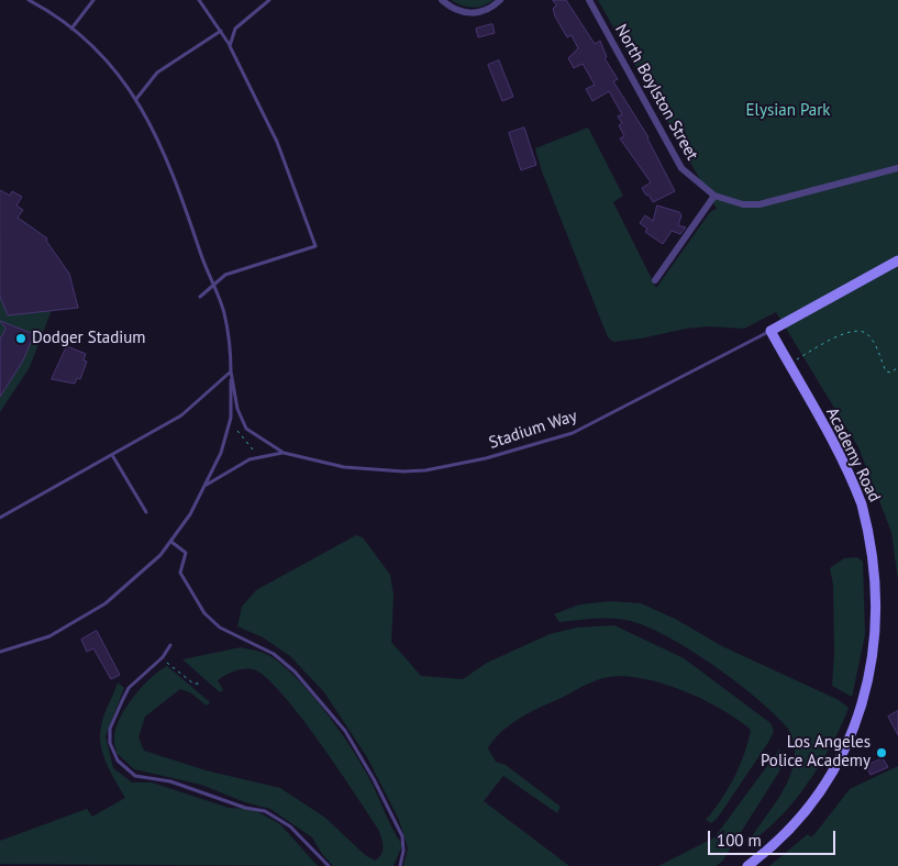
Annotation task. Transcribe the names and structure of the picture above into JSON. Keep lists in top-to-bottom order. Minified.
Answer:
{"streets":{"main road":["Academy Road"],"street":["North Boylston Street"],"lane":["Stadium Way"]},"crossings":[["Stadium Way","Academy Road"]],"parks":["Elysian Park"],"places":["Dodger Stadium","Los Angeles Police Academy"],"scale_bar":"100 m"}
